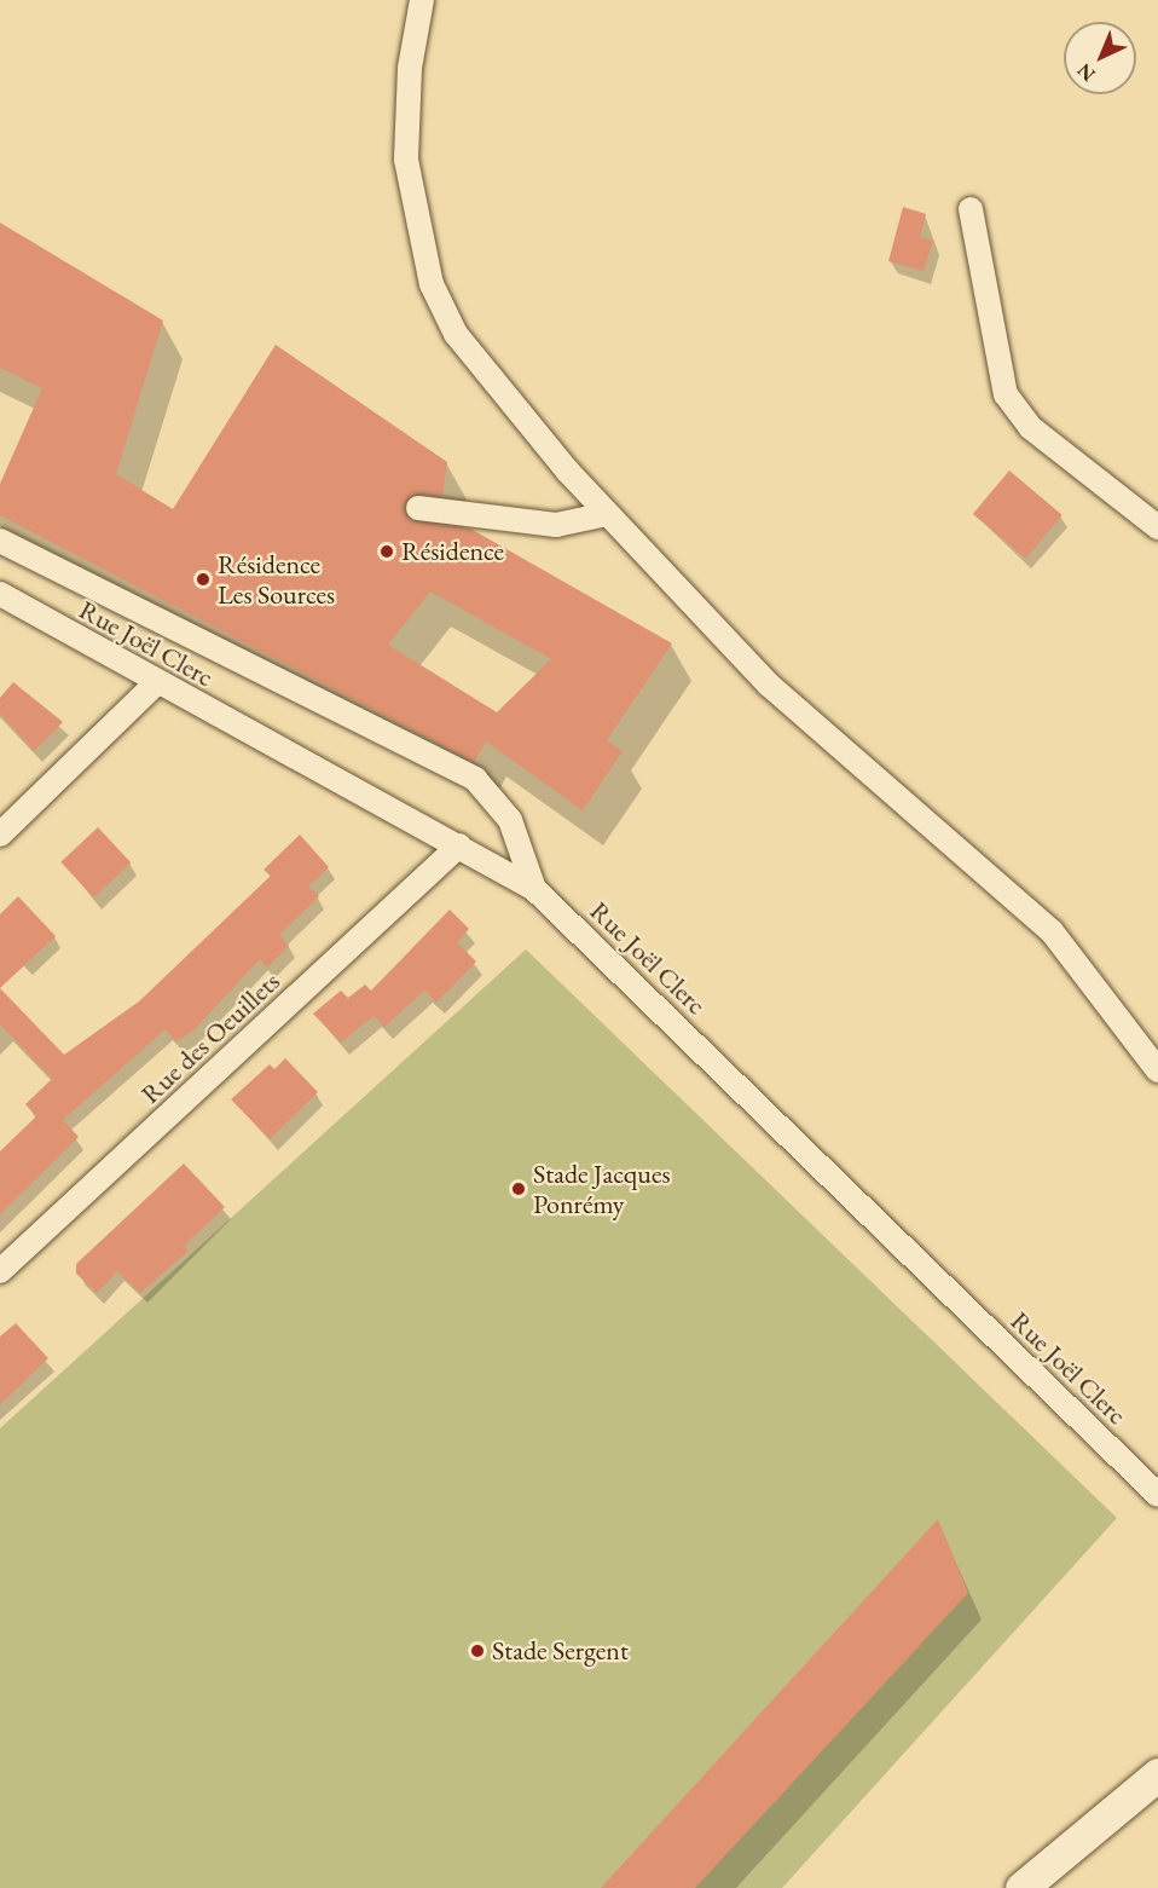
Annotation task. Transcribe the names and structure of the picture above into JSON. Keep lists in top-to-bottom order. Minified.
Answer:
{"streets":{"street":["Rue Joël Clerc","Rue des Oeuillets"]},"crossings":[["Rue Joël Clerc","Rue des Oeuillets"]],"places":["Résidence","Résidence Les Sources","Stade Jacques Ponrémy","Stade Sergent"],"north":"bottom left"}
